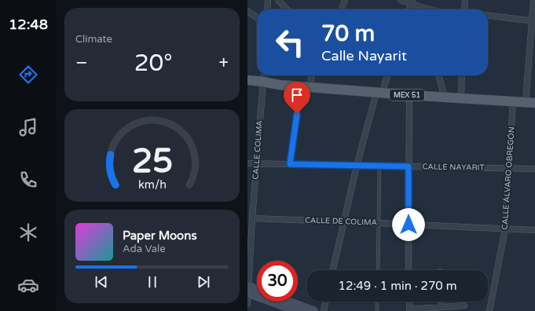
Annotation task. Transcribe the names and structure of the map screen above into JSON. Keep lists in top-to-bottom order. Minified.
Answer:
{"streets":{"main road":["MEX 51"],"street":["CALLE COLIMA","CALLE NAYARIT","CALLE ÁLVARO OBREGÓN","CALLE DE COLIMA"]},"crossings":[["MEX 51","CALLE COLIMA"],["MEX 51","CALLE ÁLVARO OBREGÓN"],["CALLE COLIMA","CALLE NAYARIT"],["CALLE COLIMA","CALLE DE COLIMA"],["CALLE NAYARIT","CALLE ÁLVARO OBREGÓN"],["CALLE ÁLVARO OBREGÓN","CALLE DE COLIMA"]],"page":{"tabs":"12:48","tile":"Climate","turn":["70 m","Calle Nayarit"],"heat":["−","20°","+"],"song":["Paper Moons","Ada Vale"],"limit":"30","trip":"12:49 · 1 min · 270 m","gauge":["25","km/h"]}}
